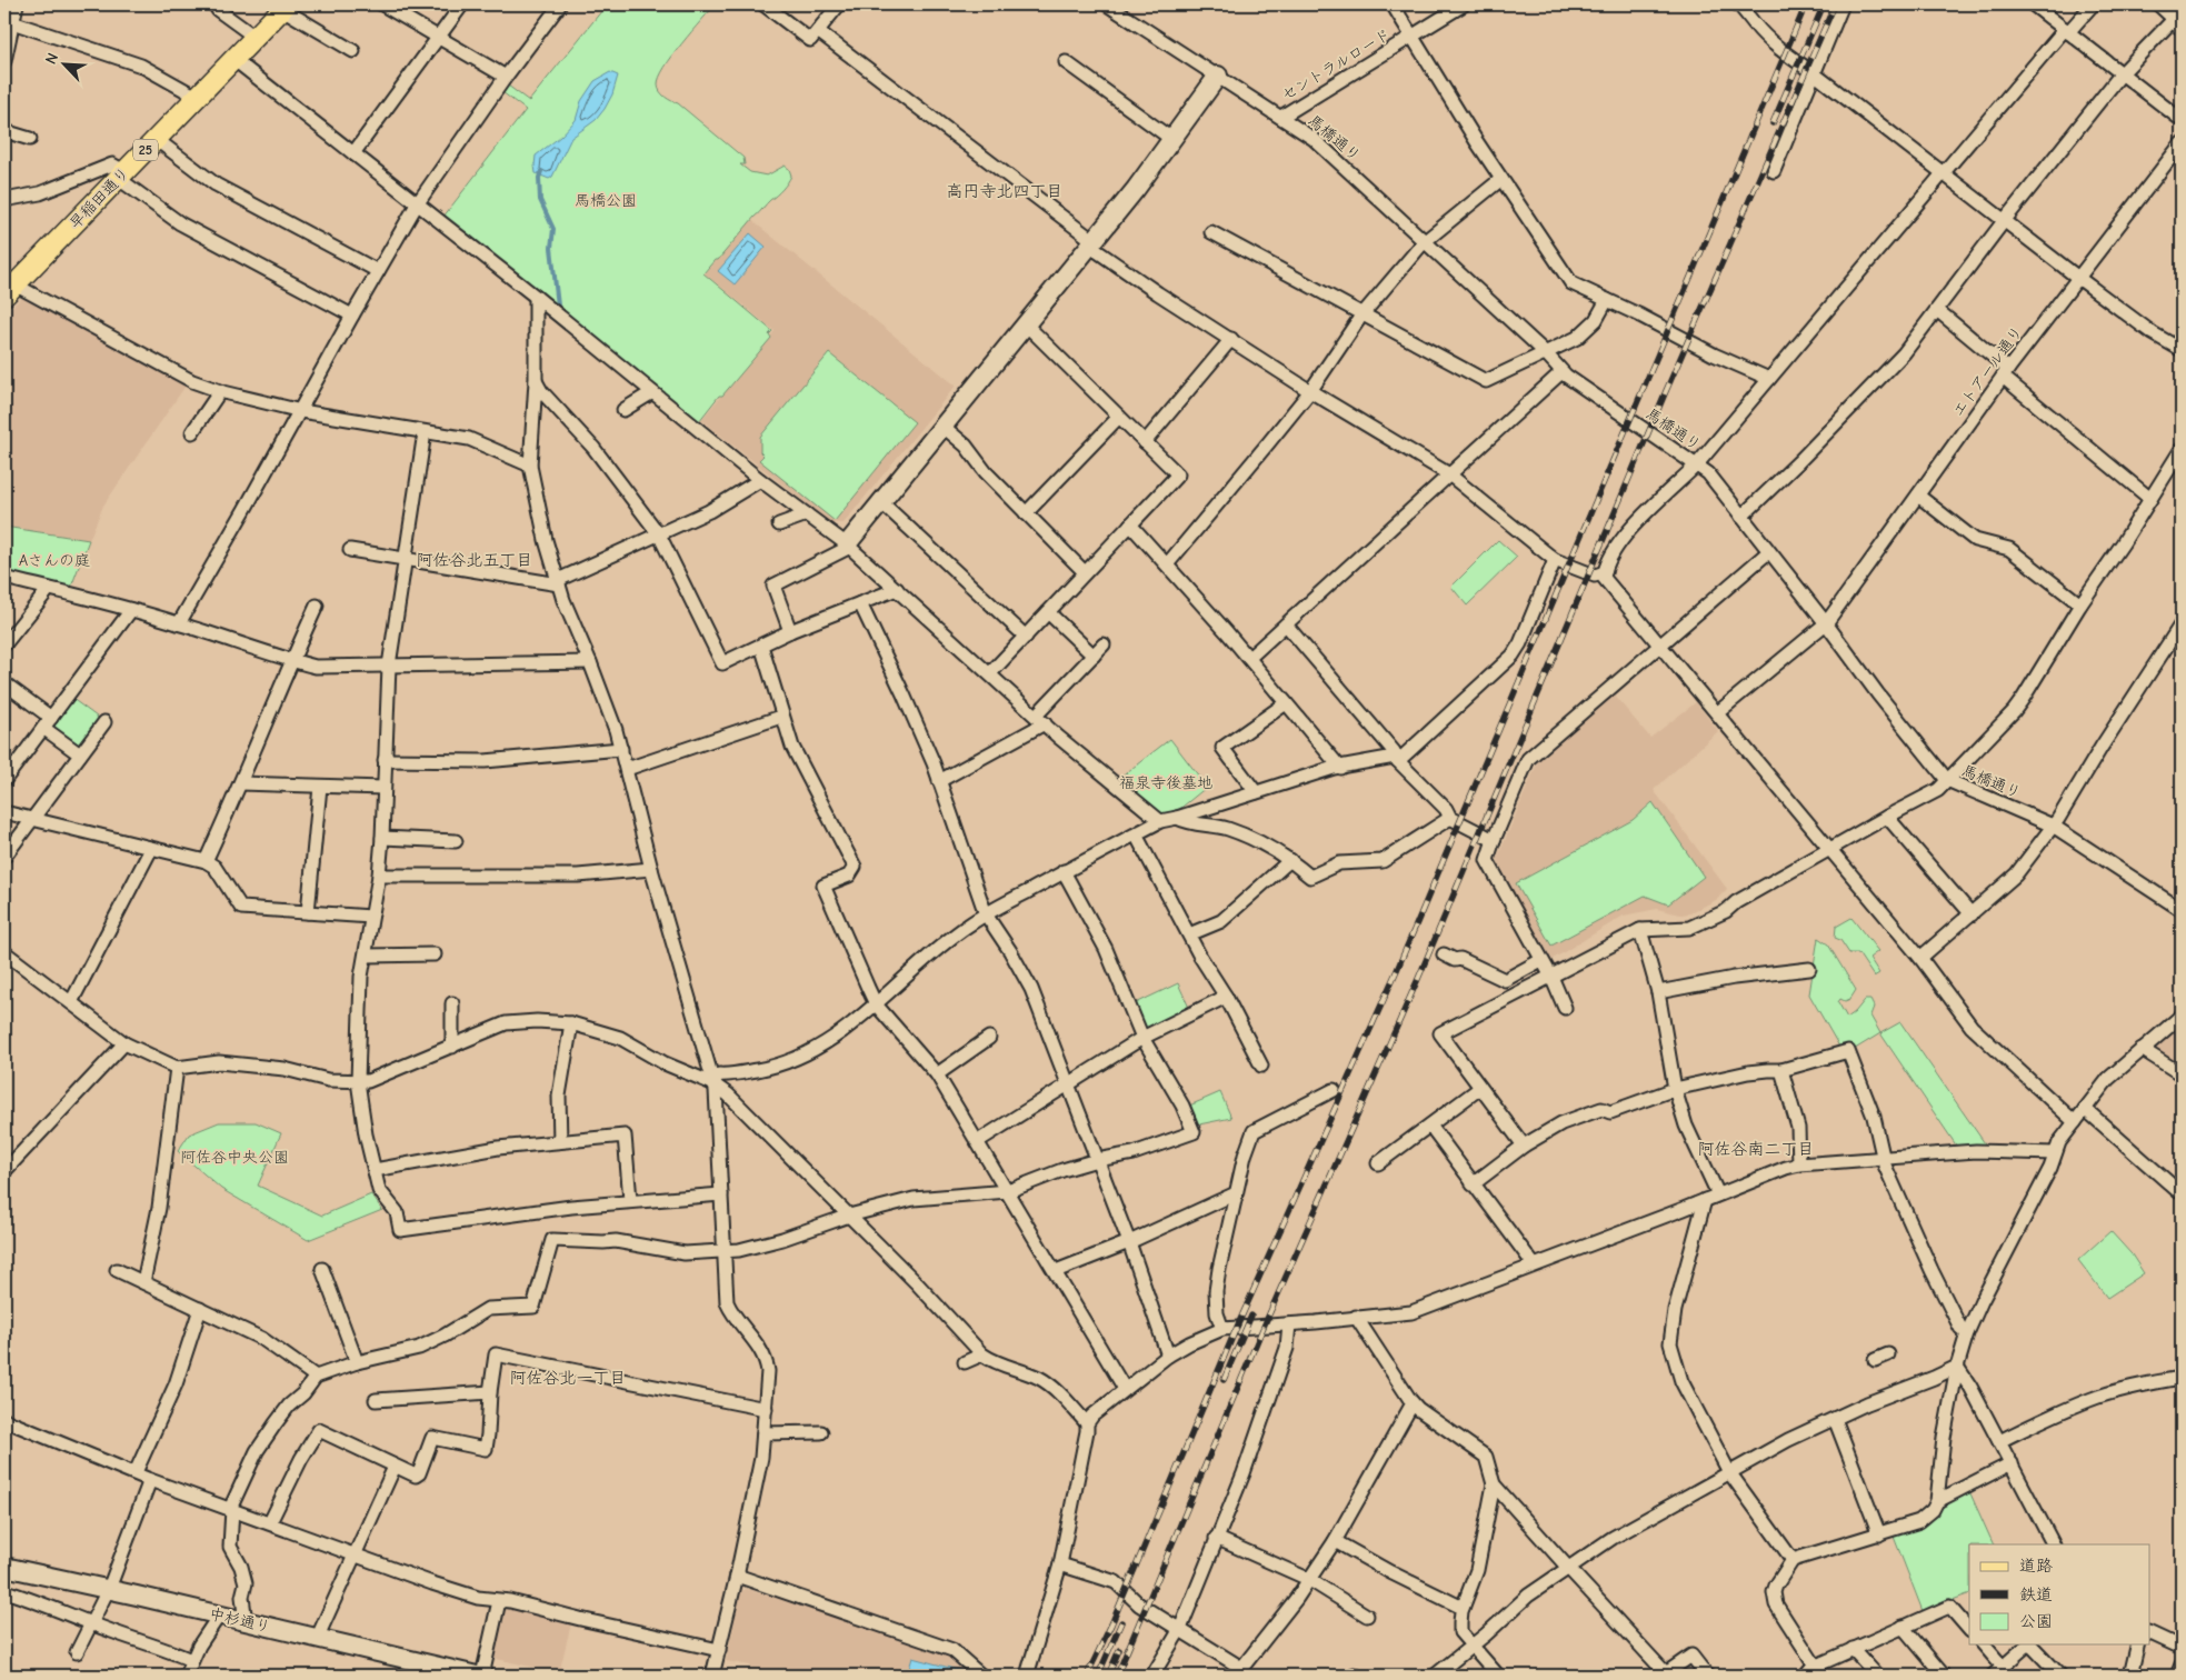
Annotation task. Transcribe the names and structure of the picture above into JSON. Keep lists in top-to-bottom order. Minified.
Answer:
{"streets":{"main road":["25","早稲田通り"],"street":["セントラルロード","馬橋通り","エトアール通り","中杉通り"]},"crossings":[["セントラルロード","馬橋通り"],["馬橋通り","エトアール通り"]],"districts":["高円寺北四丁目","阿佐谷北五丁目","阿佐谷南二丁目","阿佐谷北一丁目"],"parks":["馬橋公園","Aさんの庭","福泉寺後墓地","阿佐谷中央公園"],"legend":["道路","鉄道","公園"],"north":"top left"}
